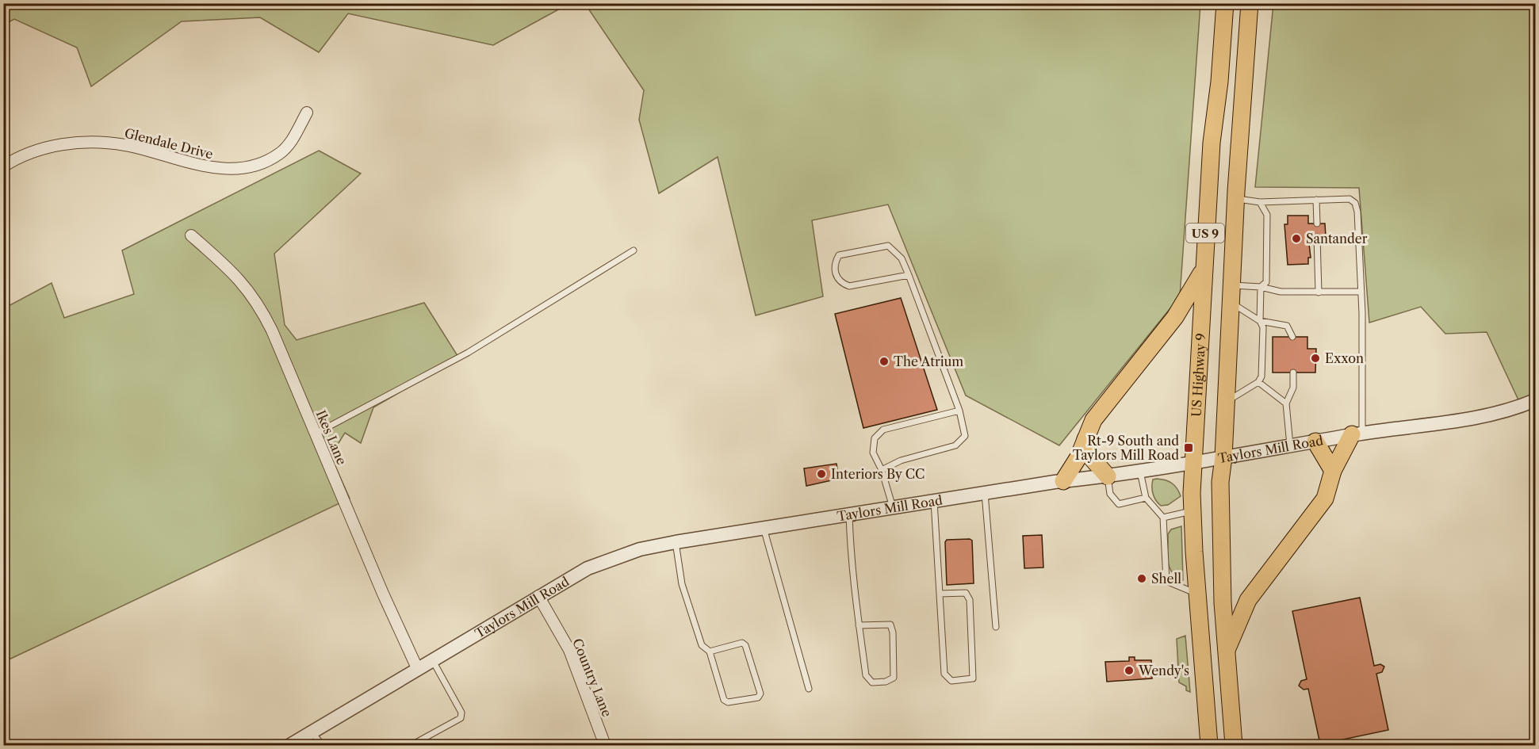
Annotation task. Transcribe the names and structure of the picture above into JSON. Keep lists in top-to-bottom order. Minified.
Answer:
{"streets":{"highway":["US 9","US Highway 9"],"street":["Glendale Drive","Ikes Lane","Taylors Mill Road","Country Lane"]},"crossings":[["US Highway 9","Taylors Mill Road"],["Ikes Lane","Taylors Mill Road"],["Taylors Mill Road","Country Lane"]],"places":{"other":["Santander","Exxon","The Atrium","Interiors By CC","Shell","Wendy's"],"transit":["Rt-9 South and Taylors Mill Road"]}}
